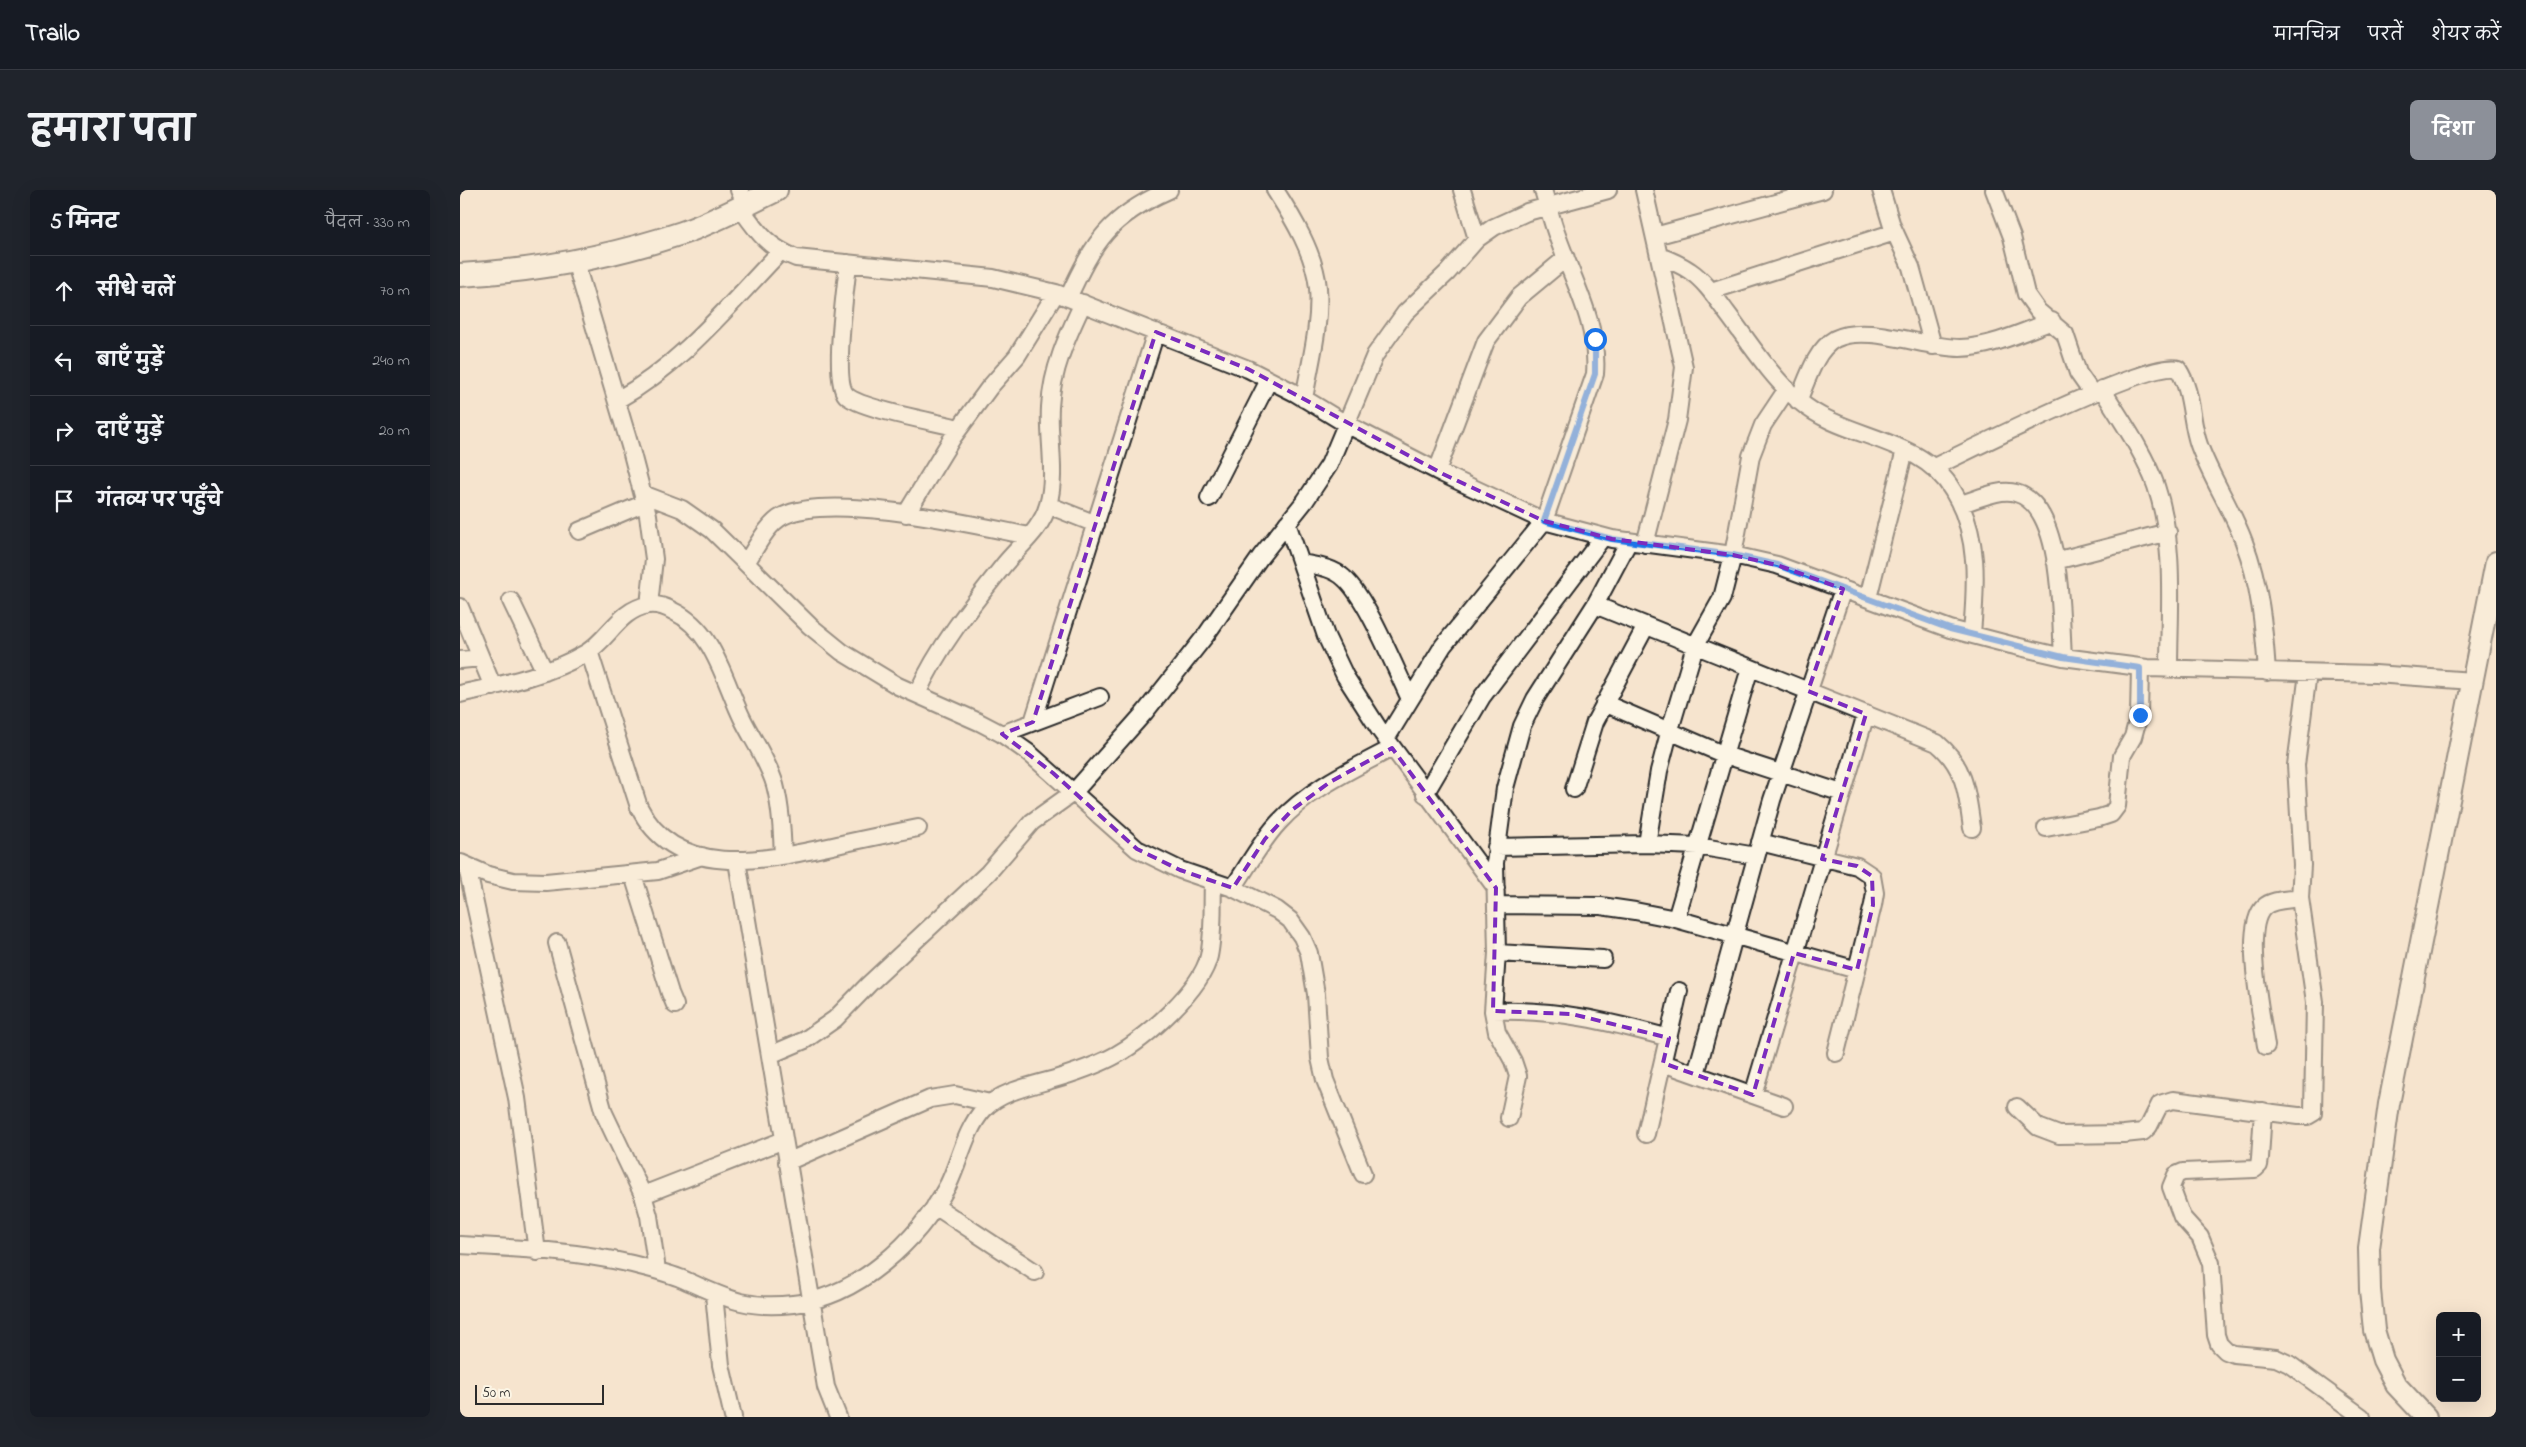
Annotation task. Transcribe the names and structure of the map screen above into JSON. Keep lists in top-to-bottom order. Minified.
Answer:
{"scale_bar":"50 m","page":{"header":"Trailo","nav":["मानचित्र","परतें","शेयर करें"],"title":"हमारा पता","buttons":"दिशा","heading":["5 मिनट","पैदल · 330 m"],"list":[["सीधे चलें","70 m"],["बाएँ मुड़ें","240 m"],["दाएँ मुड़ें","20 m"],"गंतव्य पर पहुँचे"],"map_buttons":["+","−"],"scale":"50 m"}}
